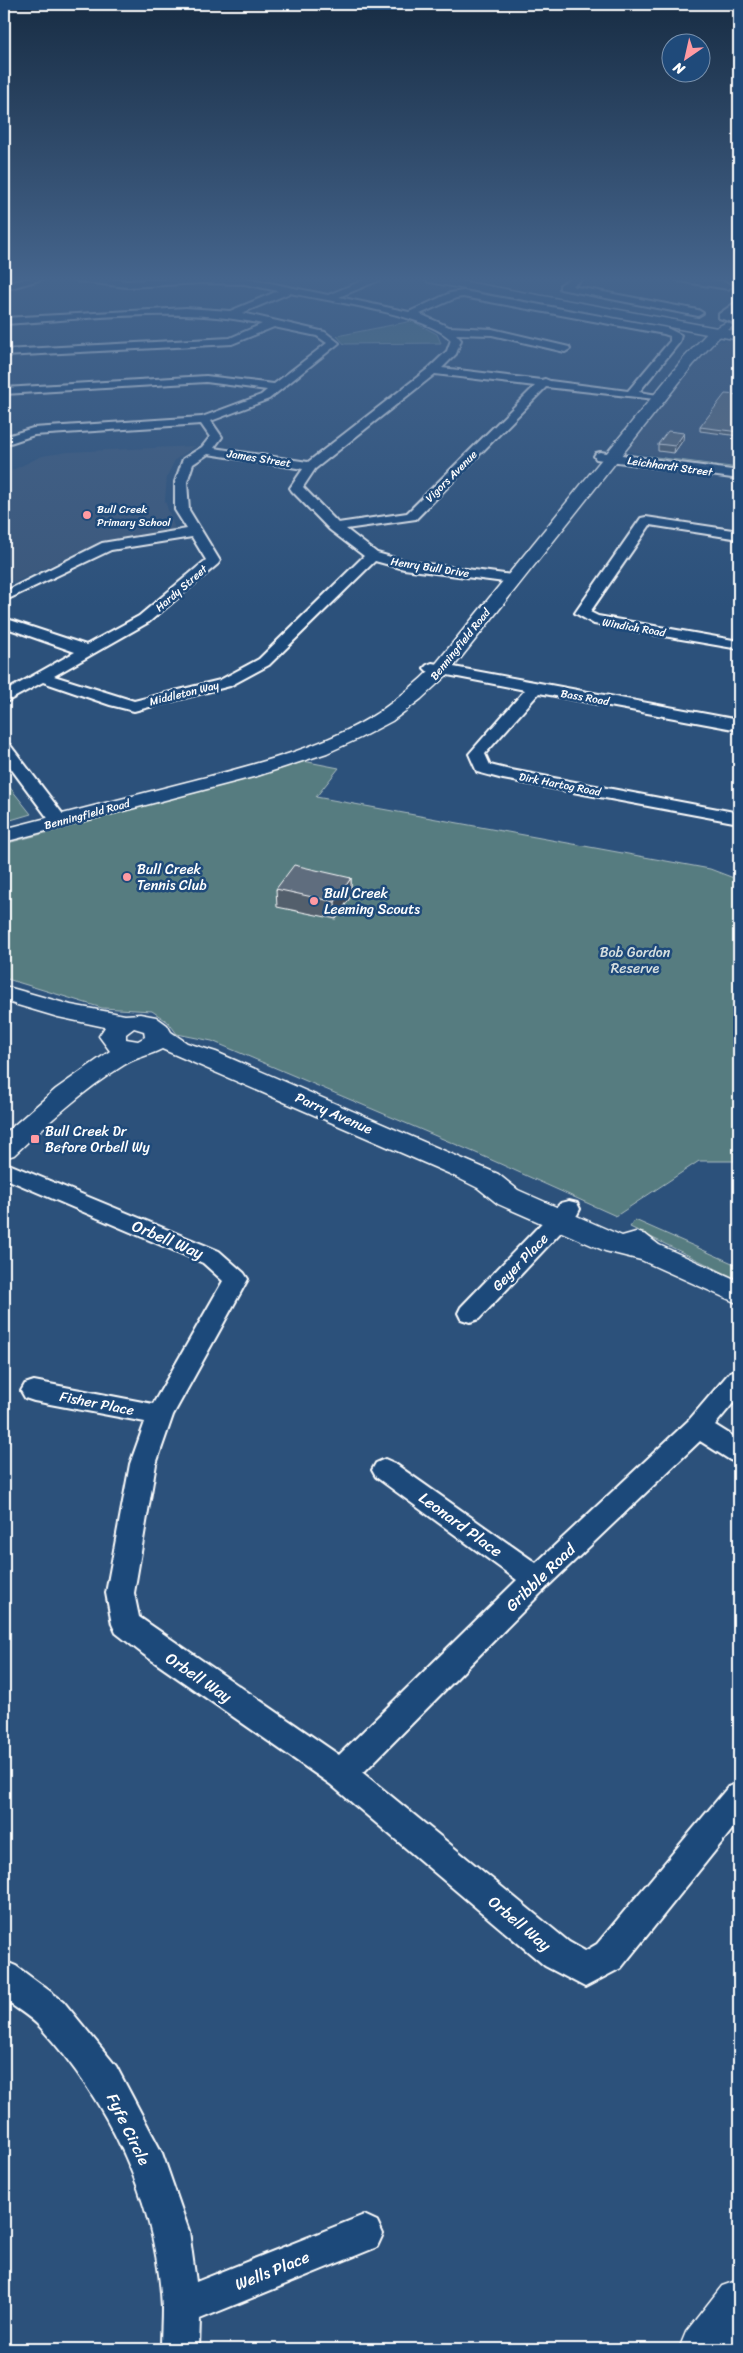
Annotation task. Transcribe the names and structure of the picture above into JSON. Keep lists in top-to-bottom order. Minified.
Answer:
{"streets":{"main road":["Benningfield Road","Parry Avenue"],"street":["James Street","Leichhardt Street","Vigors Avenue","Henry Bull Drive","Hardy Street","Windich Road","Middleton Way","Bass Road","Dirk Hartog Road","Orbell Way","Geyer Place","Fisher Place","Leonard Place","Gribble Road","Fyfe Circle","Wells Place"]},"crossings":[["James Street","Henry Bull Drive"],["James Street","Hardy Street"],["Leichhardt Street","Benningfield Road"],["Vigors Avenue","Henry Bull Drive"],["Henry Bull Drive","Benningfield Road"],["Henry Bull Drive","Middleton Way"],["Hardy Street","Middleton Way"],["Benningfield Road","Bass Road"],["Bass Road","Dirk Hartog Road"],["Parry Avenue","Geyer Place"],["Orbell Way","Fisher Place"],["Orbell Way","Gribble Road"],["Leonard Place","Gribble Road"],["Fyfe Circle","Wells Place"]],"parks":["Bob Gordon Reserve"],"places":{"other":["Bull Creek Primary School","Bull Creek Tennis Club","Bull Creek Leeming Scouts"],"transit":["Bull Creek Dr Before Orbell Wy"]},"north":"bottom left"}
